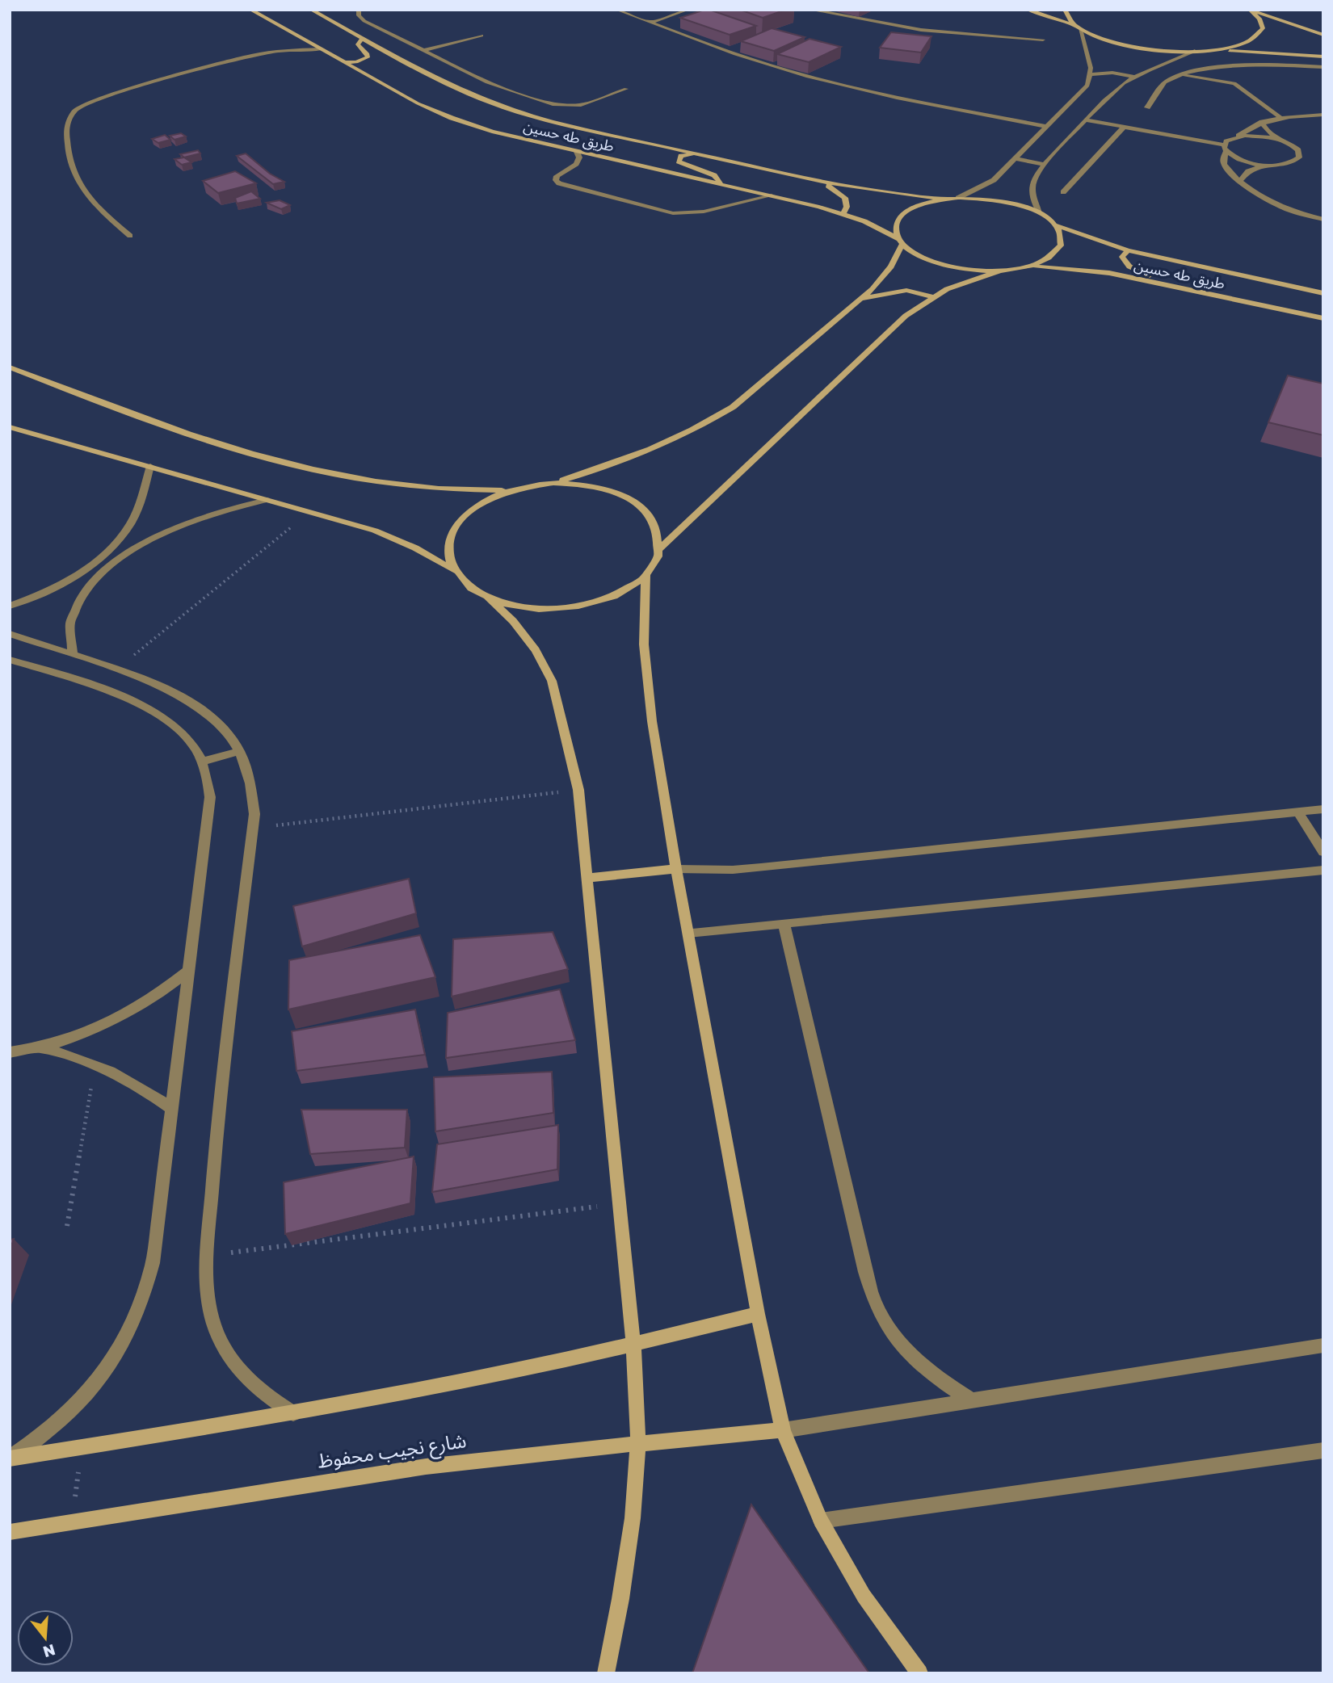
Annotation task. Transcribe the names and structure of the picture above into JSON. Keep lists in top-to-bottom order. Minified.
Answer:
{"streets":{"street":["طريق طه حسين","شارع نجيب محفوظ"]},"north":"bottom"}
